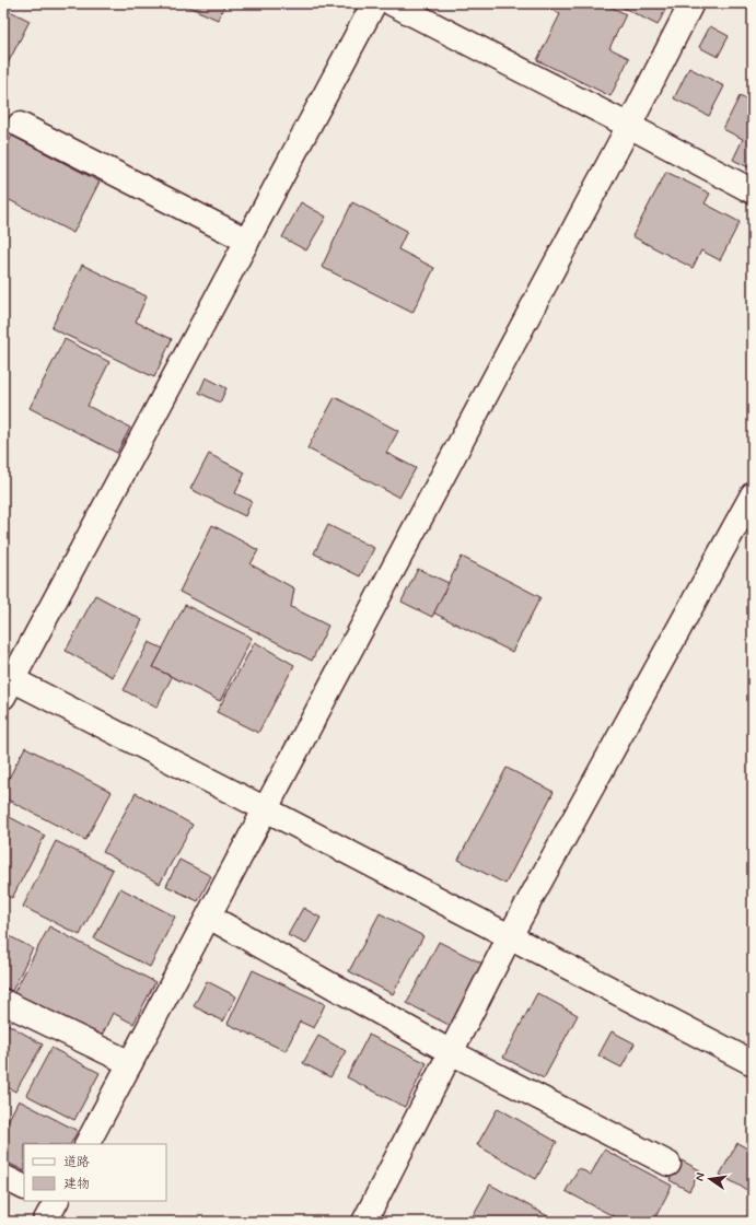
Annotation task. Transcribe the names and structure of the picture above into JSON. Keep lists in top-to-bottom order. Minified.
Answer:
{"legend":["道路","建物"],"north":"left"}
